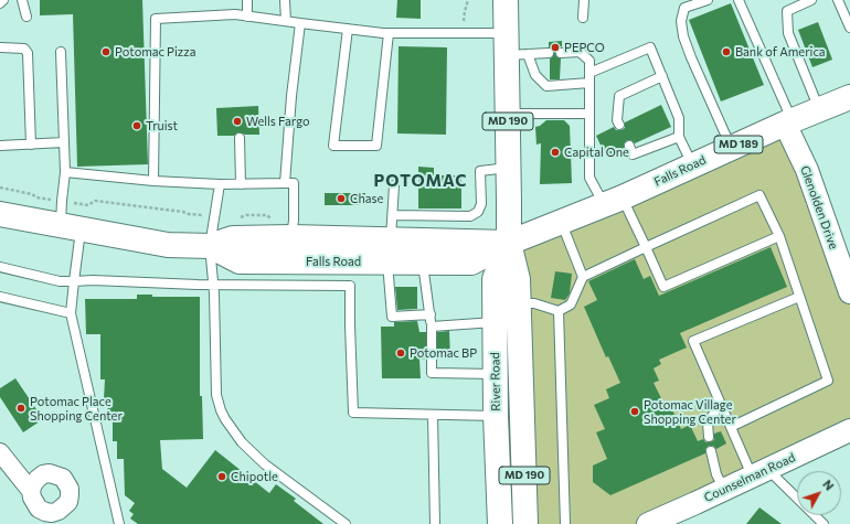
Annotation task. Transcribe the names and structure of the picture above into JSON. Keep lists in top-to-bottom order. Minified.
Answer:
{"streets":{"main road":["MD 190","MD 189","Falls Road","River Road"],"street":["Glenolden Drive","Counselman Road"]},"crossings":[["Falls Road","Glenolden Drive"],["Falls Road","River Road"]],"districts":["POTOMAC"],"places":["PEPCO","Potomac Pizza","Bank of America","Wells Fargo","Truist","Capital One","Chase","Potomac BP","Potomac Place Shopping Center","Potomac Village Shopping Center","Chipotle"],"north":"top right"}
